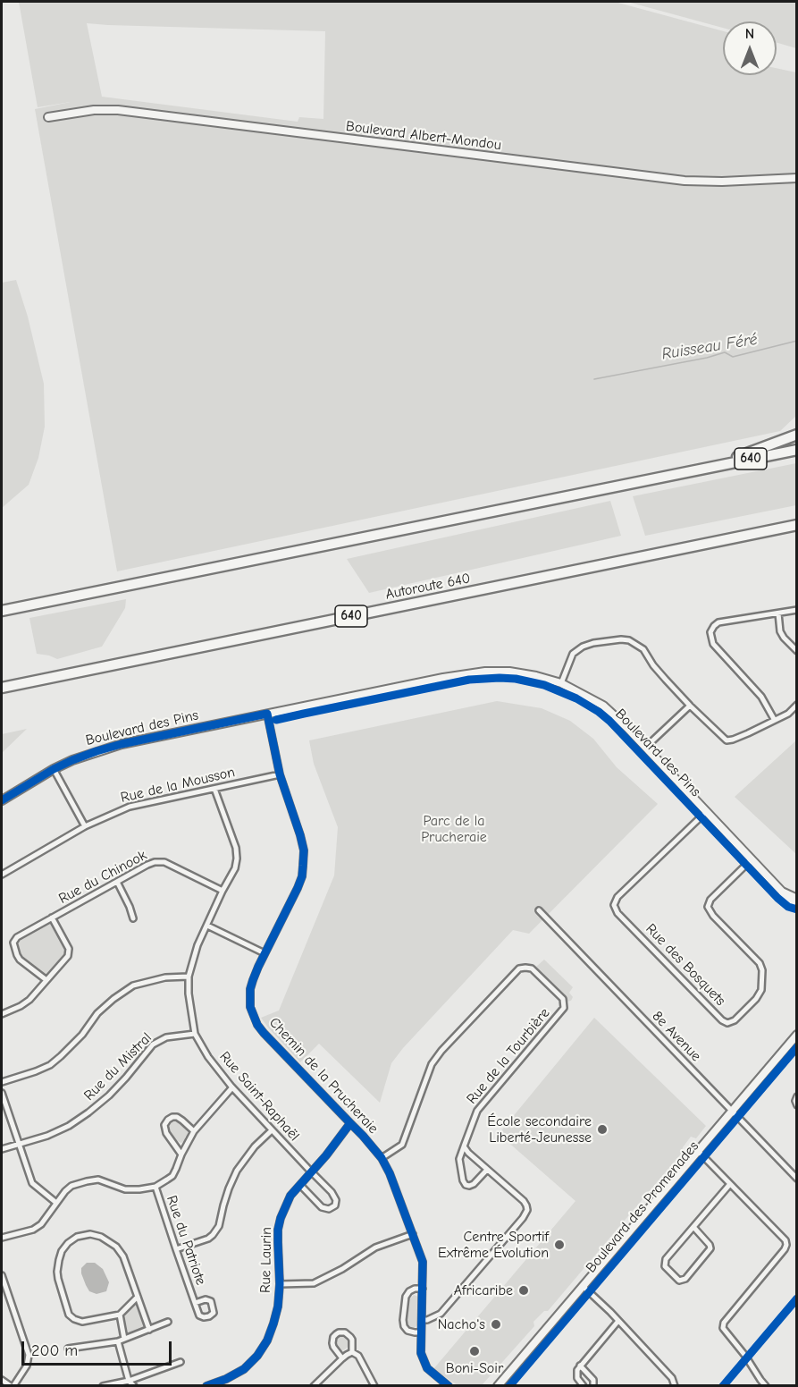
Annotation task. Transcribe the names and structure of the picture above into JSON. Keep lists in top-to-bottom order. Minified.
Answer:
{"streets":{"highway":["640","Autoroute 640"],"street":["Boulevard Albert-Mondou","Boulevard des Pins","Rue de la Mousson","Rue du Chinook","Rue des Bosquets","8e Avenue","Rue de la Tourbière","Rue du Mistral","Chemin de la Prucheraie","Rue Saint-Raphaël","Boulevard des Promenades","Rue du Patriote","Rue Laurin"]},"crossings":[["Boulevard des Pins","Rue des Bosquets"],["Boulevard des Pins","Chemin de la Prucheraie"],["Rue de la Mousson","Chemin de la Prucheraie"],["Rue de la Mousson","Rue Saint-Raphaël"],["Rue du Chinook","Rue Saint-Raphaël"],["8e Avenue","Boulevard des Promenades"],["Rue de la Tourbière","Chemin de la Prucheraie"],["Rue du Mistral","Rue Saint-Raphaël"],["Chemin de la Prucheraie","Rue Laurin"],["Rue Saint-Raphaël","Rue Laurin"]],"water":["Ruisseau Féré"],"parks":["Parc de la Prucheraie"],"places":["École secondaire Liberté-Jeunesse","Centre Sportif Extrême Évolution","Africaribe","Nacho's","Boni-Soir"],"scale_bar":"200 m","north":"top"}
